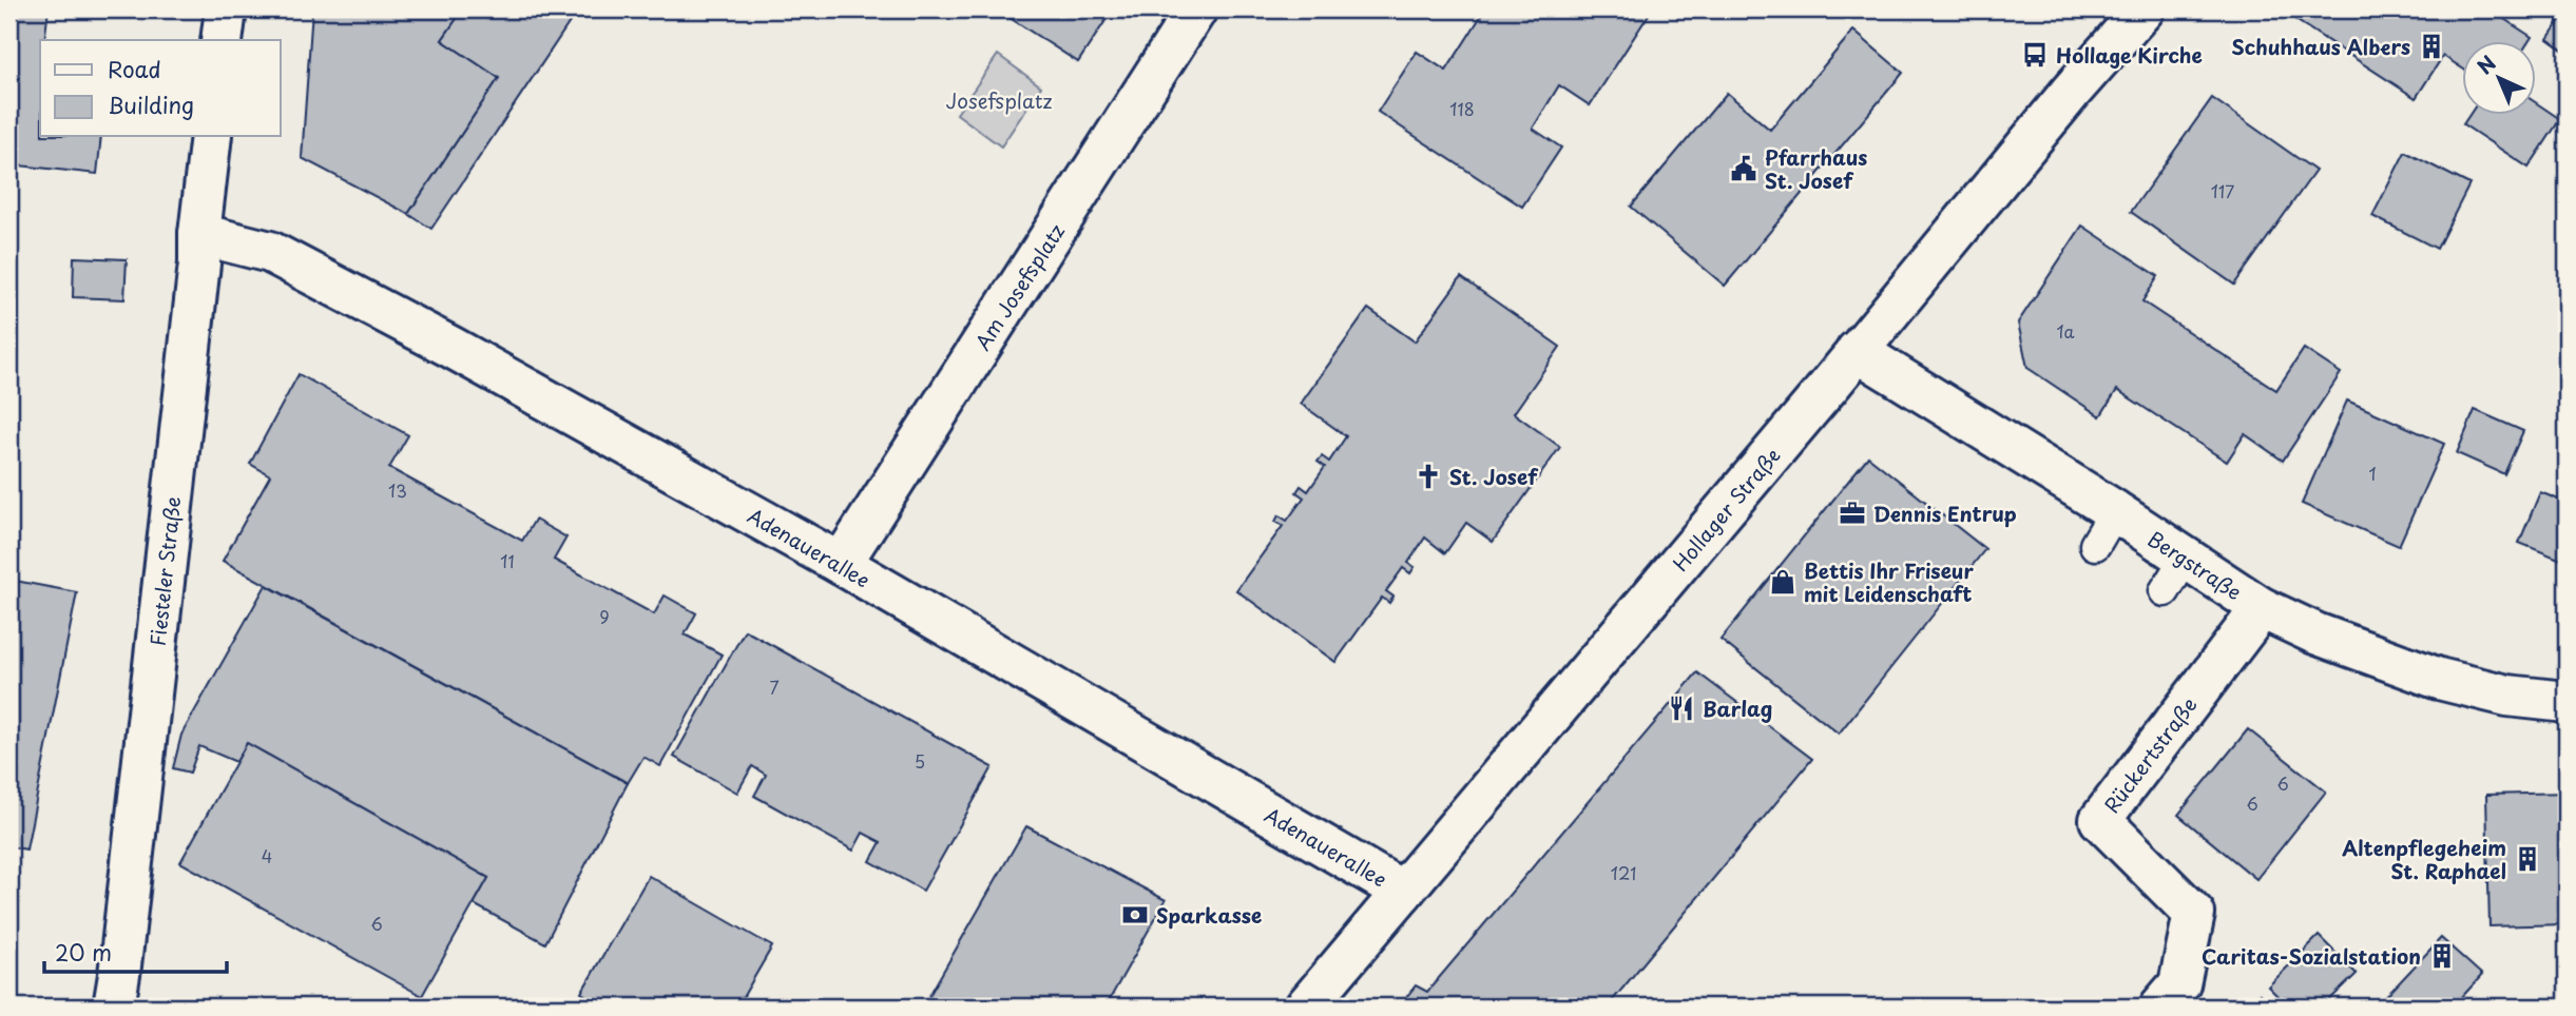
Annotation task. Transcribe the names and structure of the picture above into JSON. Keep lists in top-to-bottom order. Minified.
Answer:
{"streets":{"street":["Am Josefsplatz","Hollager Straße","Adenauerallee","Bergstraße","Fiesteler Straße","Rückertstraße"]},"crossings":[["Am Josefsplatz","Adenauerallee"],["Hollager Straße","Adenauerallee"],["Hollager Straße","Bergstraße"],["Adenauerallee","Fiesteler Straße"],["Bergstraße","Rückertstraße"]],"parks":["Josefsplatz"],"places":{"building":["Schuhhaus Albers","Altenpflegeheim St. Raphael","Caritas-Sozialstation"],"bus stop":["Hollage Kirche"],"public building":["Pfarrhaus St. Josef"],"church":["St. Josef"],"office":["Dennis Entrup"],"shop":["Bettis Ihr Friseur mit Leidenschaft"],"restaurant":["Barlag"],"bank":["Sparkasse"]},"house_numbers":["118","117","1a","1","13","11","9","7","5","6","6","4","121","6"],"legend":["Road","Building"],"scale_bar":"20 m","north":"top left"}
